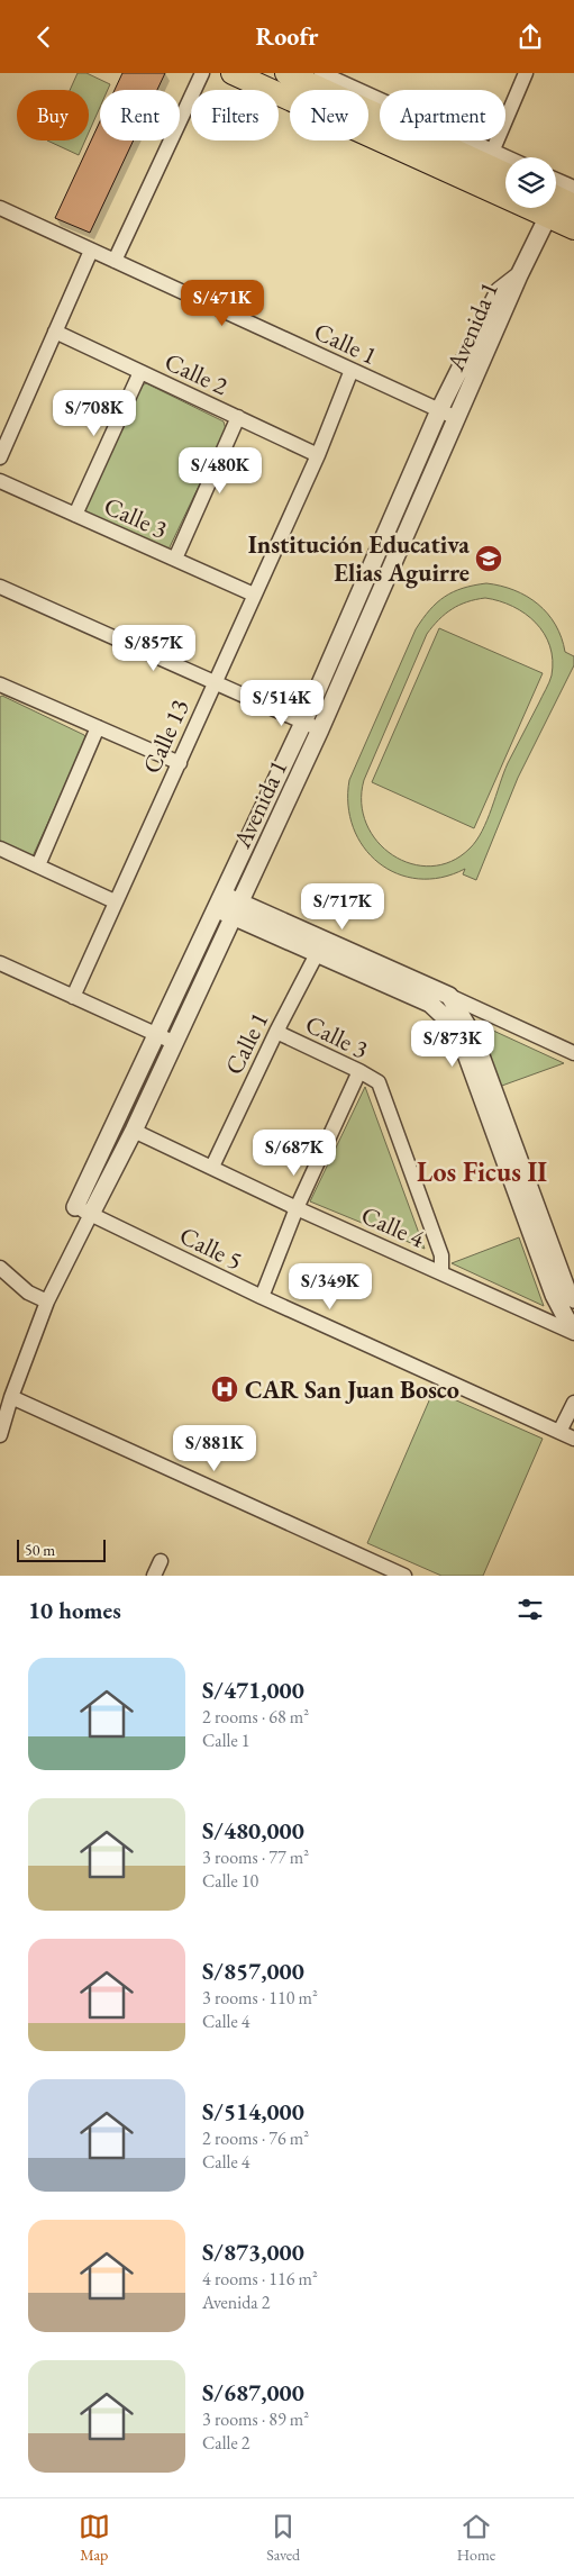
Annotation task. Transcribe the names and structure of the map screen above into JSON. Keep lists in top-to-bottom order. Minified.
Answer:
{"streets":{"street":["Avenida 1","Calle 1","Calle 2","Calle 3","Calle 13","Calle 4","Calle 5"]},"crossings":[["Avenida 1","Calle 1"],["Avenida 1","Calle 4"],["Avenida 1","Calle 5"],["Calle 1","Calle 3"],["Calle 1","Calle 13"],["Calle 1","Calle 4"],["Calle 2","Calle 13"],["Calle 3","Calle 13"],["Calle 3","Calle 4"]],"districts":["Los Ficus II"],"places":{"school or university":["Institución Educativa Elias Aguirre"],"hospital":["CAR San Juan Bosco"]},"scale_bar":"50 m","page":{"header":"Roofr","chip":["Buy","Rent","Filters","New","Apartment"],"price":["S/471K","S/708K","S/480K","S/857K","S/514K","S/717K","S/873K","S/687K","S/349K","S/881K"],"scale":"50 m","heading":"10 homes","list":[{"name":"S/471,000","note":"2 rooms · 68 m² · Calle 1"},{"name":"S/480,000","note":"3 rooms · 77 m² · Calle 10"},{"name":"S/857,000","note":"3 rooms · 110 m² · Calle 4"},{"name":"S/514,000","note":"2 rooms · 76 m² · Calle 4"},{"name":"S/873,000","note":"4 rooms · 116 m² · Avenida 2"},{"name":"S/687,000","note":"3 rooms · 89 m² · Calle 2"}],"tabs":["Map","Saved","Home"]}}
